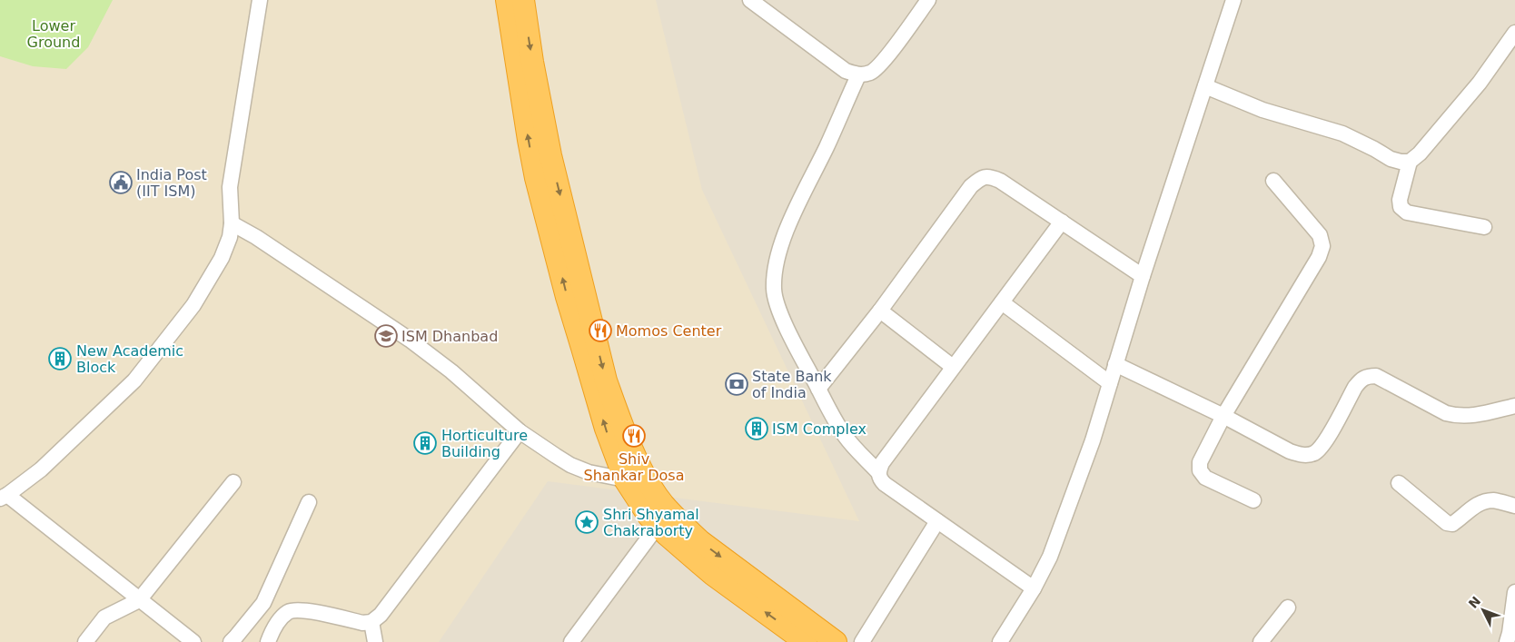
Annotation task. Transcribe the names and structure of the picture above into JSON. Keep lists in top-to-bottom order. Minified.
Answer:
{"parks":["Lower Ground"],"places":{"public building":["India Post (IIT ISM)"],"restaurant":["Momos Center","Shiv Shankar Dosa"],"school or university":["ISM Dhanbad"],"building":["New Academic Block","ISM Complex","Horticulture Building"],"bank":["State Bank of India"],"place":["Shri Shyamal Chakraborty"]},"north":"top left"}
